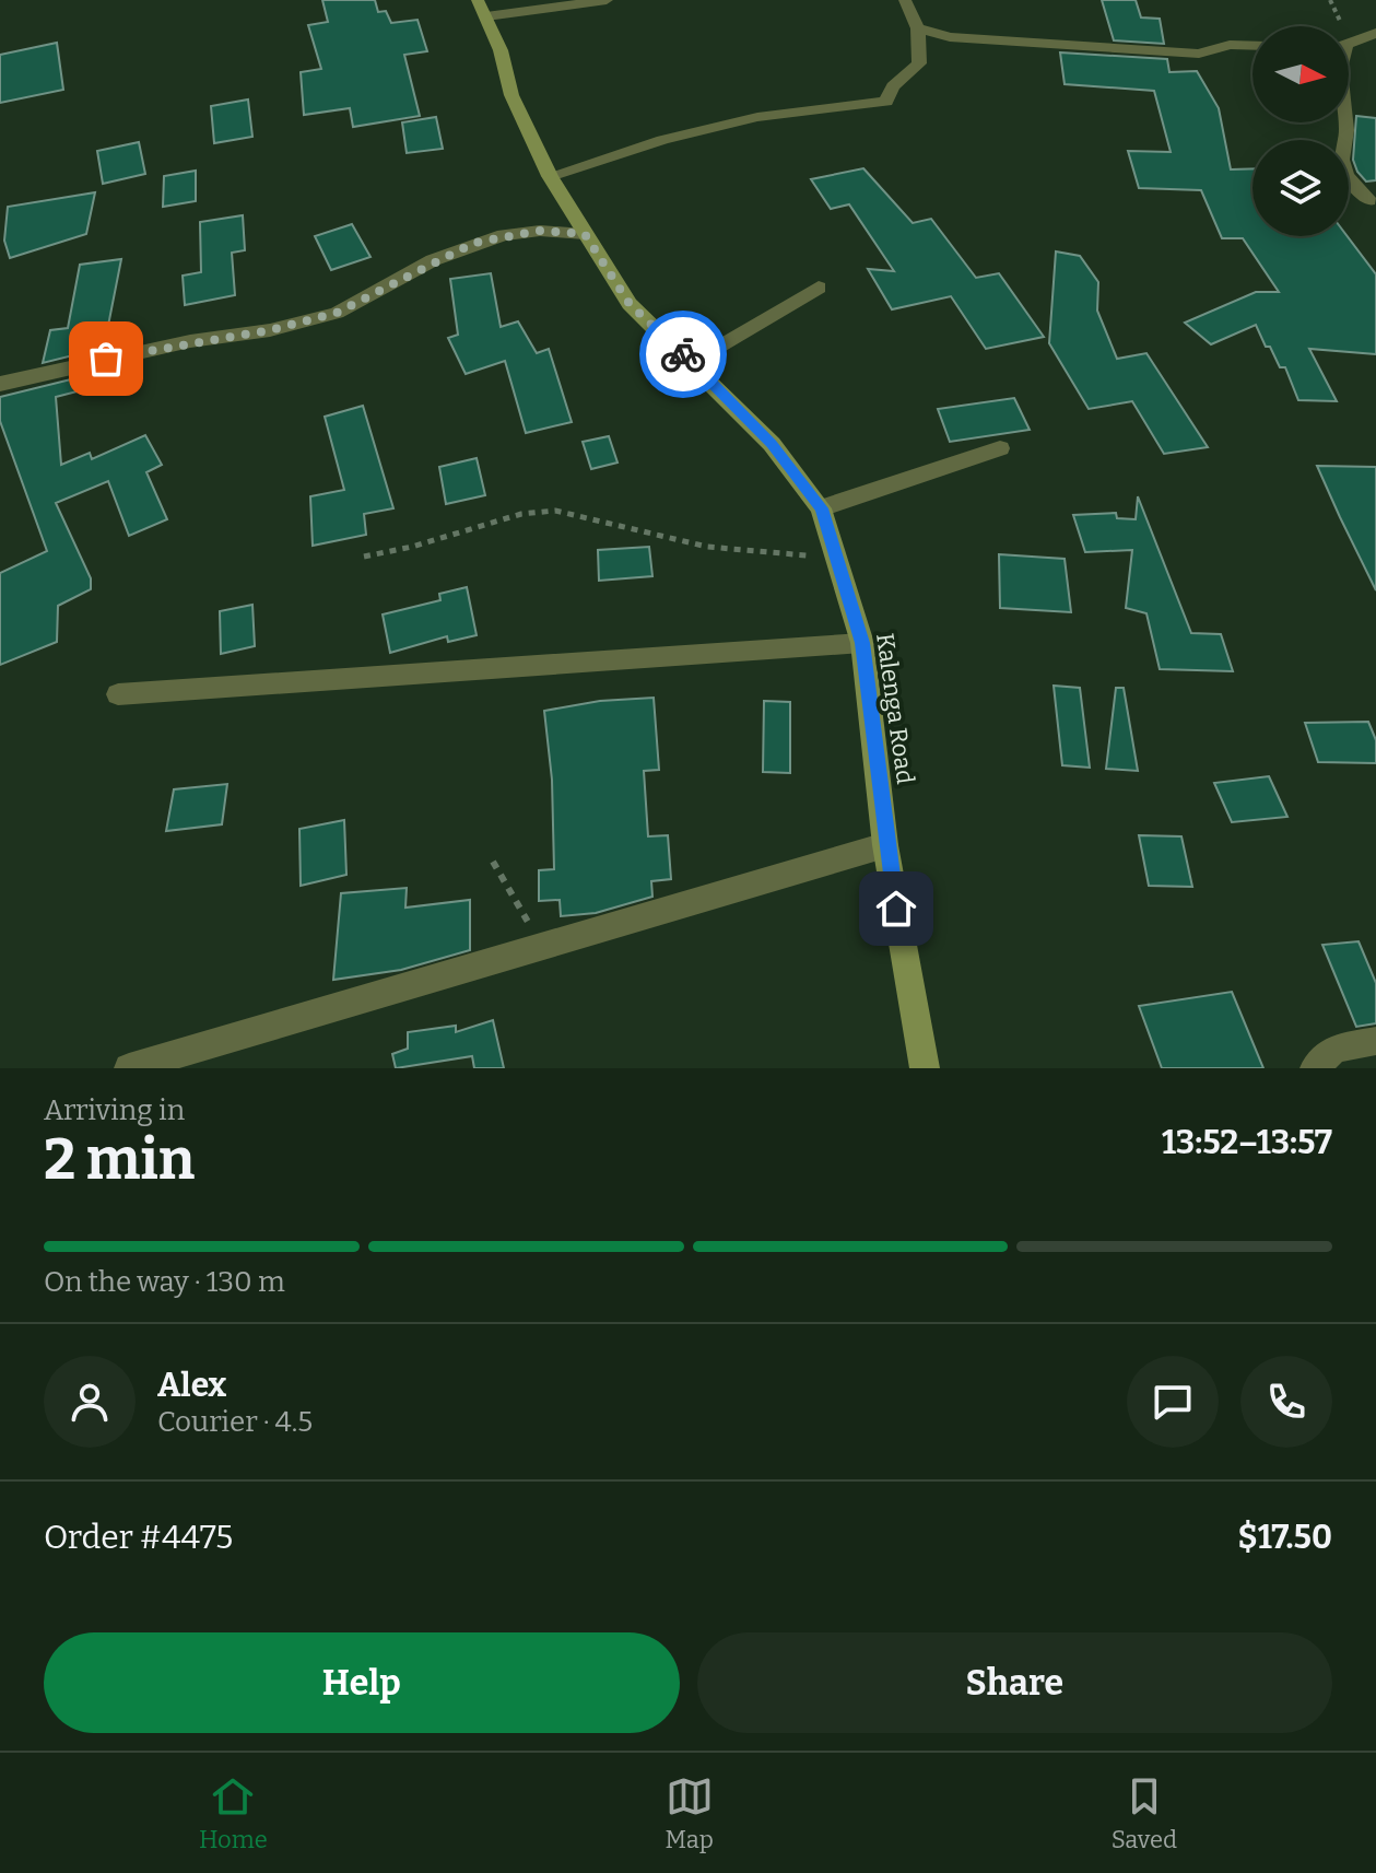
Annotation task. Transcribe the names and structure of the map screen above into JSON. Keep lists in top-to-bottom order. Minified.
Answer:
{"streets":{"main road":["Kalenga Road"]},"north":"right","page":{"heading":["2 min","Arriving in","13:52–13:57"],"panel":["Alex","Courier · 4.5","Order #4475","$17.50"],"bar":"On the way · 130 m","buttons":["Help","Share"],"tabs":["Home","Map","Saved"]}}
